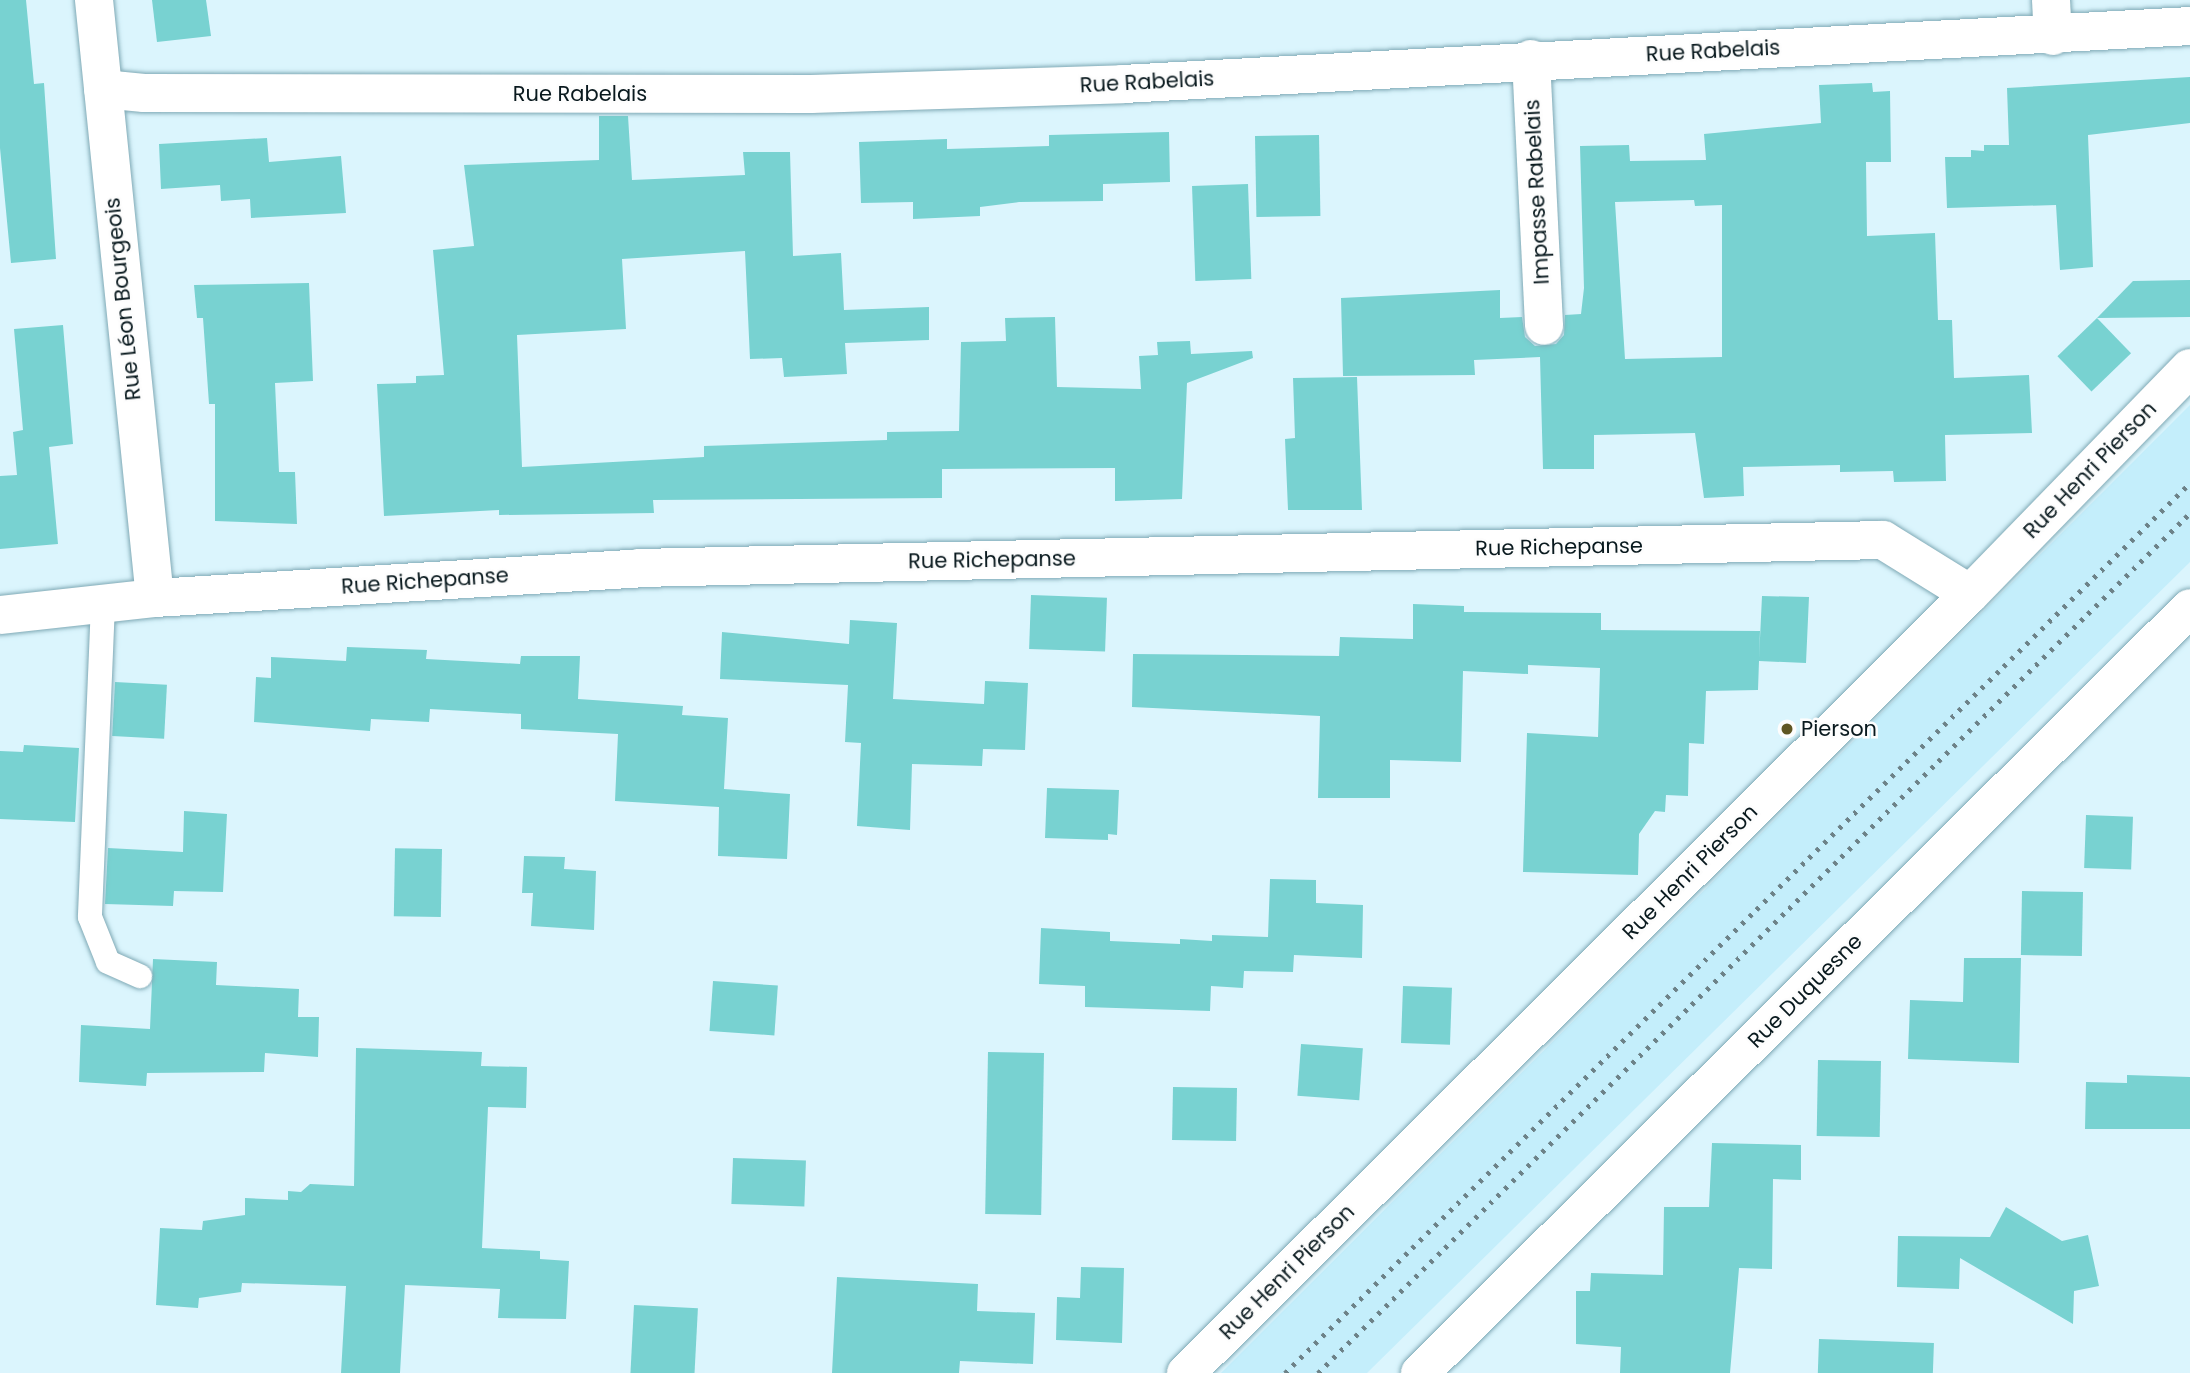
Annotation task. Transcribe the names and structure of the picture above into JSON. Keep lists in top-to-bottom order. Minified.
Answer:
{"streets":{"street":["Rue Rabelais","Impasse Rabelais","Rue Léon Bourgeois","Rue Henri Pierson","Rue Richepanse","Rue Duquesne"]},"crossings":[["Rue Rabelais","Impasse Rabelais"],["Rue Rabelais","Rue Léon Bourgeois"],["Rue Léon Bourgeois","Rue Richepanse"],["Rue Henri Pierson","Rue Richepanse"]],"places":["Pierson"]}
